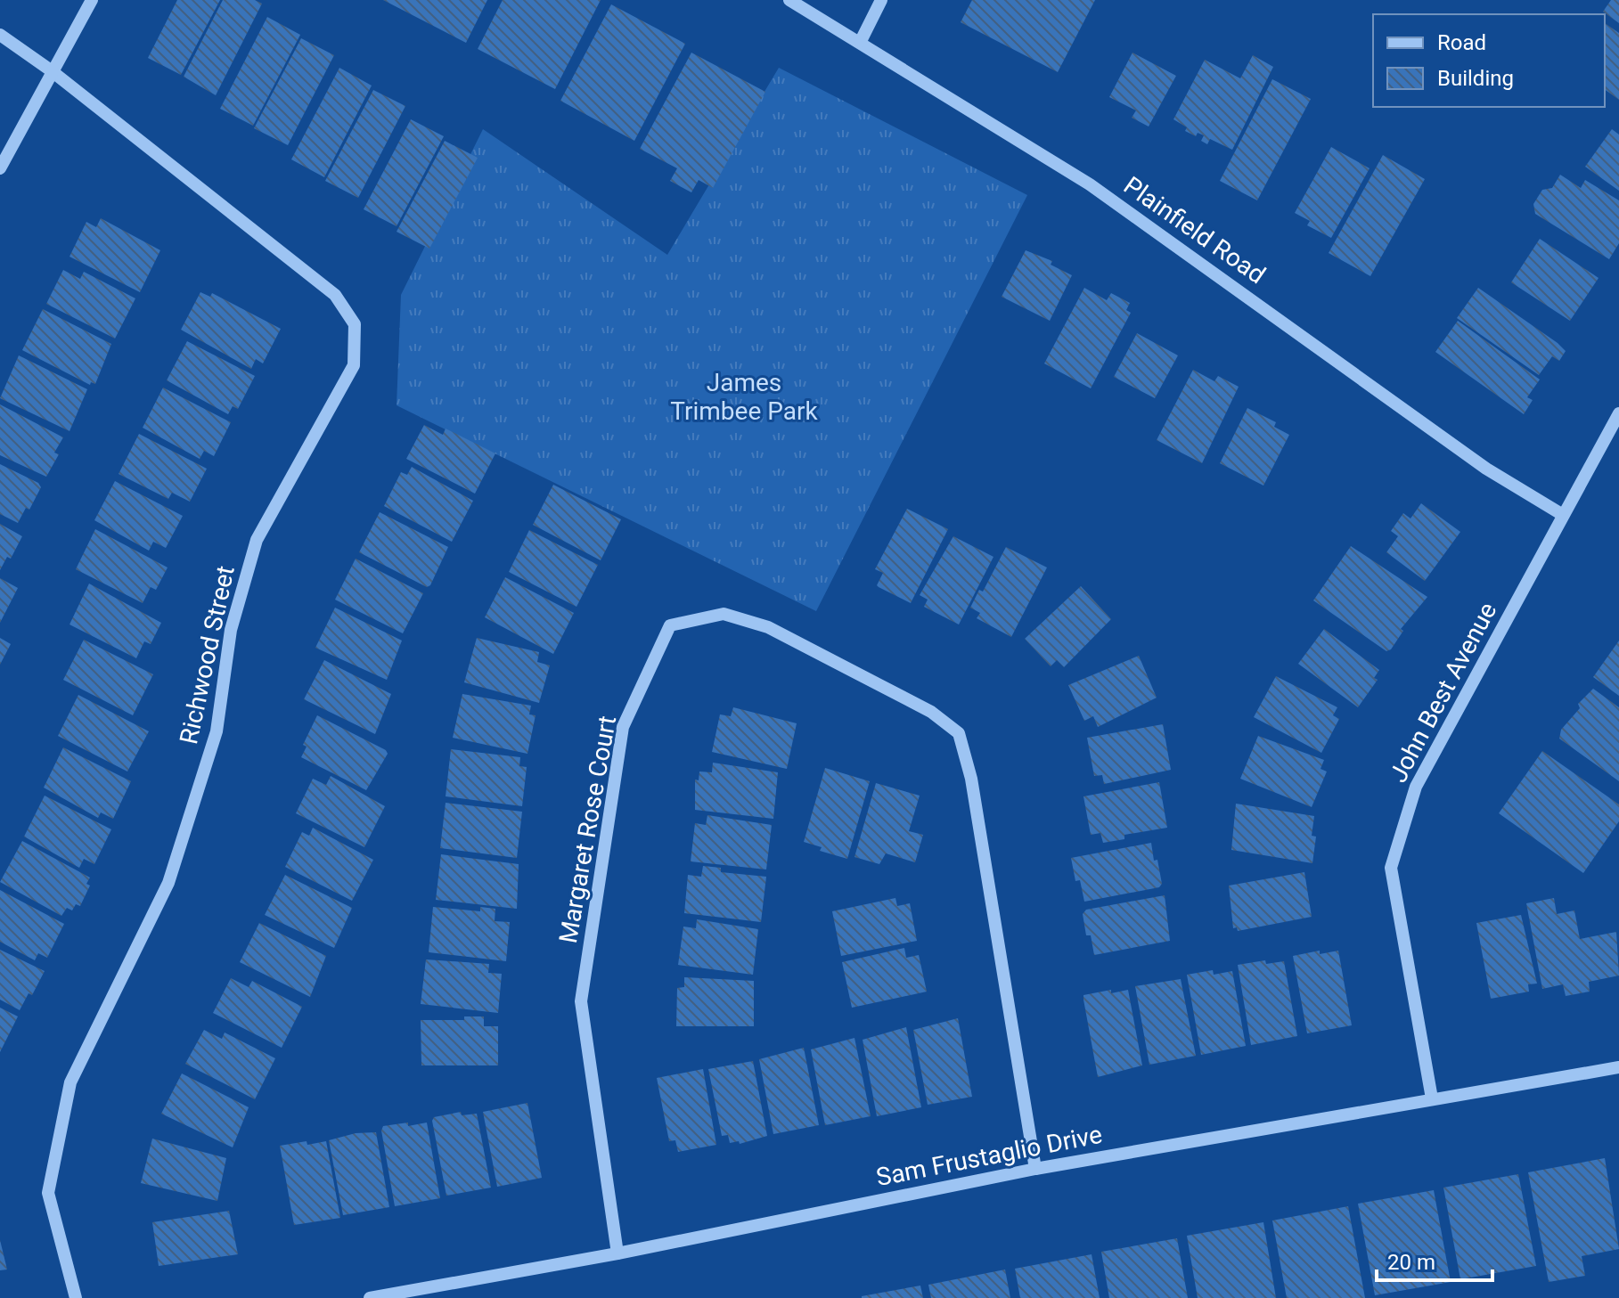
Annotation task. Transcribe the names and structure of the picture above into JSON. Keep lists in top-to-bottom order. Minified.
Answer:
{"streets":{"street":["Plainfield Road","Richwood Street","John Best Avenue","Margaret Rose Court","Sam Frustaglio Drive"]},"crossings":[["Plainfield Road","John Best Avenue"],["John Best Avenue","Sam Frustaglio Drive"],["Margaret Rose Court","Sam Frustaglio Drive"]],"parks":["James Trimbee Park"],"legend":["Road","Building"],"scale_bar":"20 m"}
